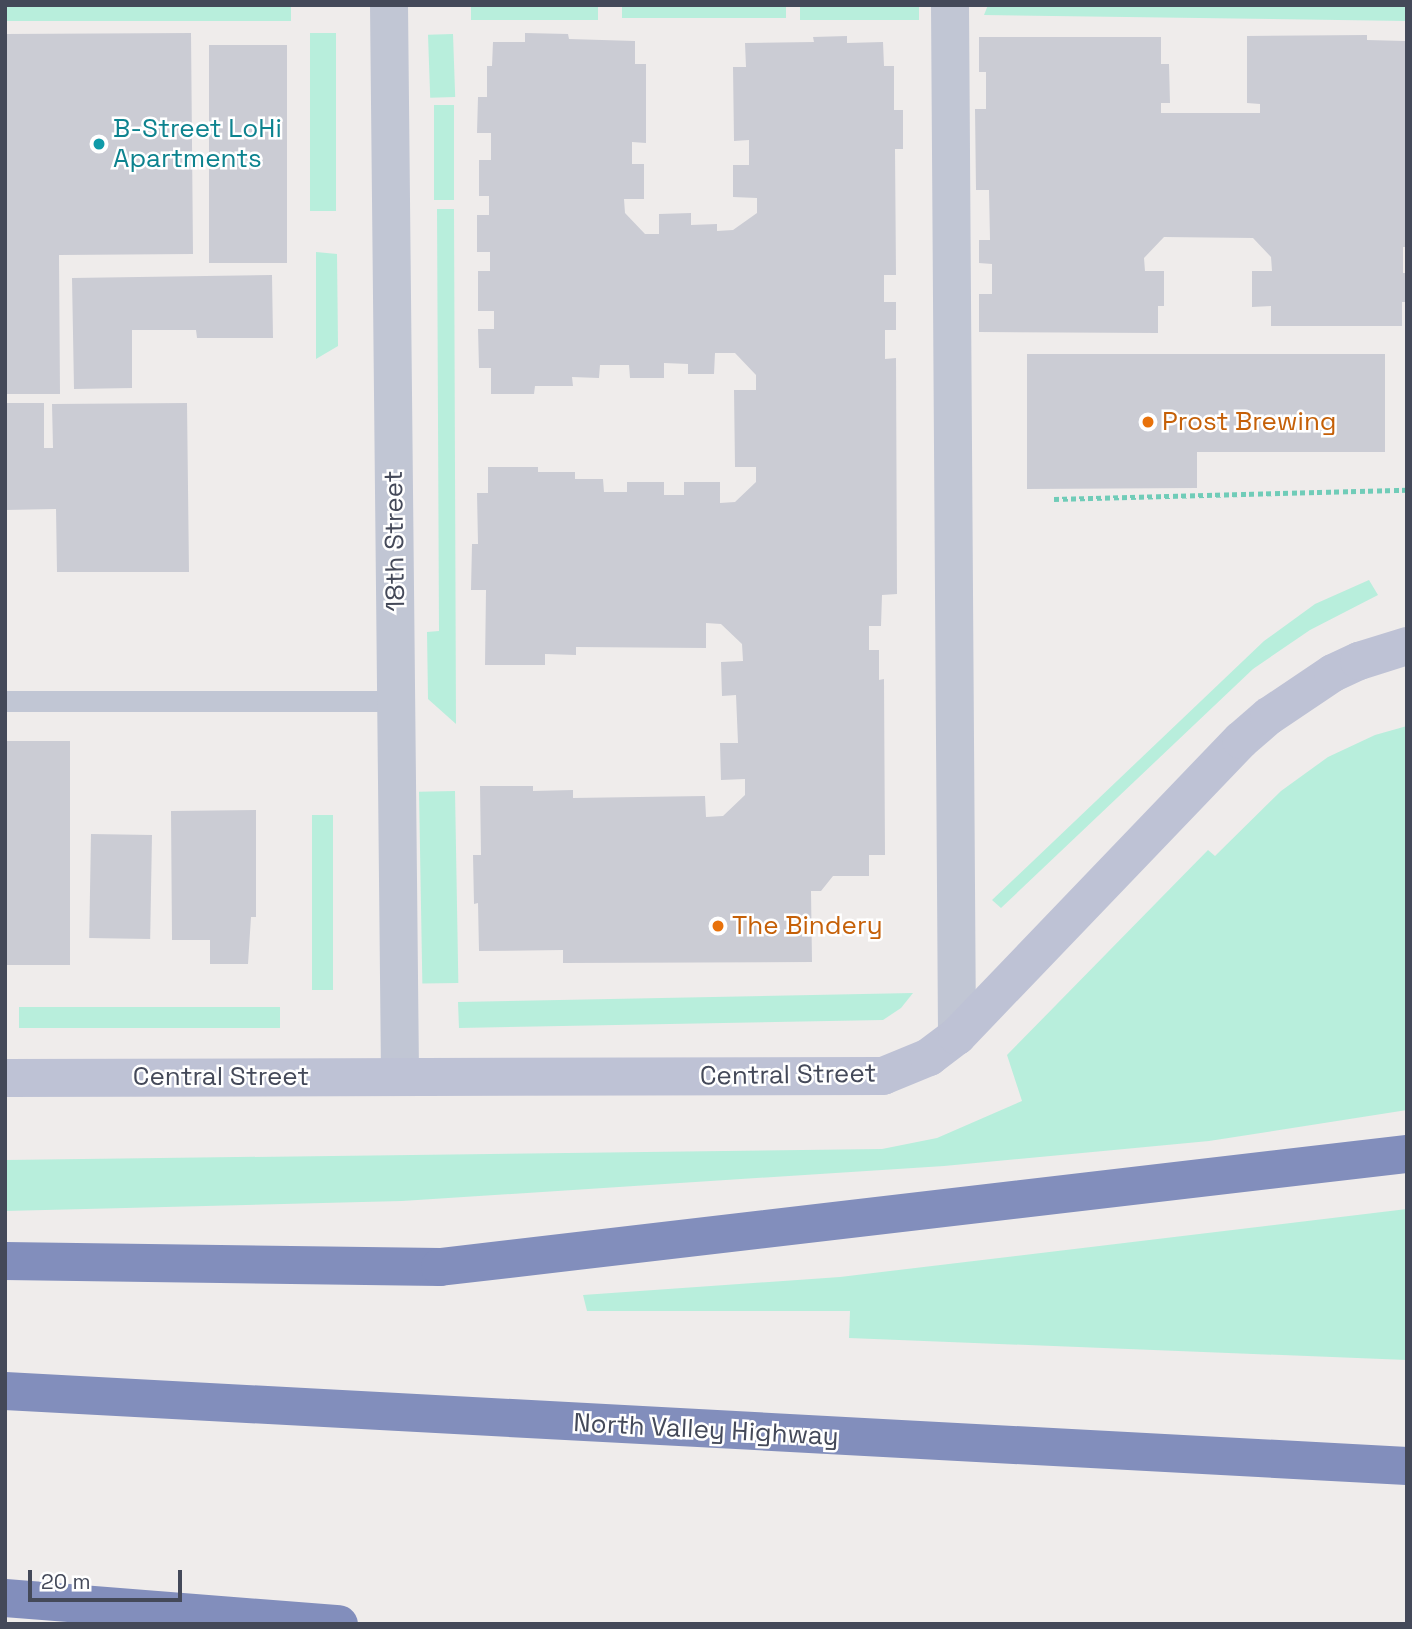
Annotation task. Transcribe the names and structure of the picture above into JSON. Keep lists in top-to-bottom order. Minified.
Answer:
{"streets":{"highway":["North Valley Highway"],"main road":["Central Street"],"street":["18th Street"]},"crossings":[["18th Street","Central Street"]],"places":["B-Street LoHi Apartments","Prost Brewing","The Bindery"],"scale_bar":"20 m"}
